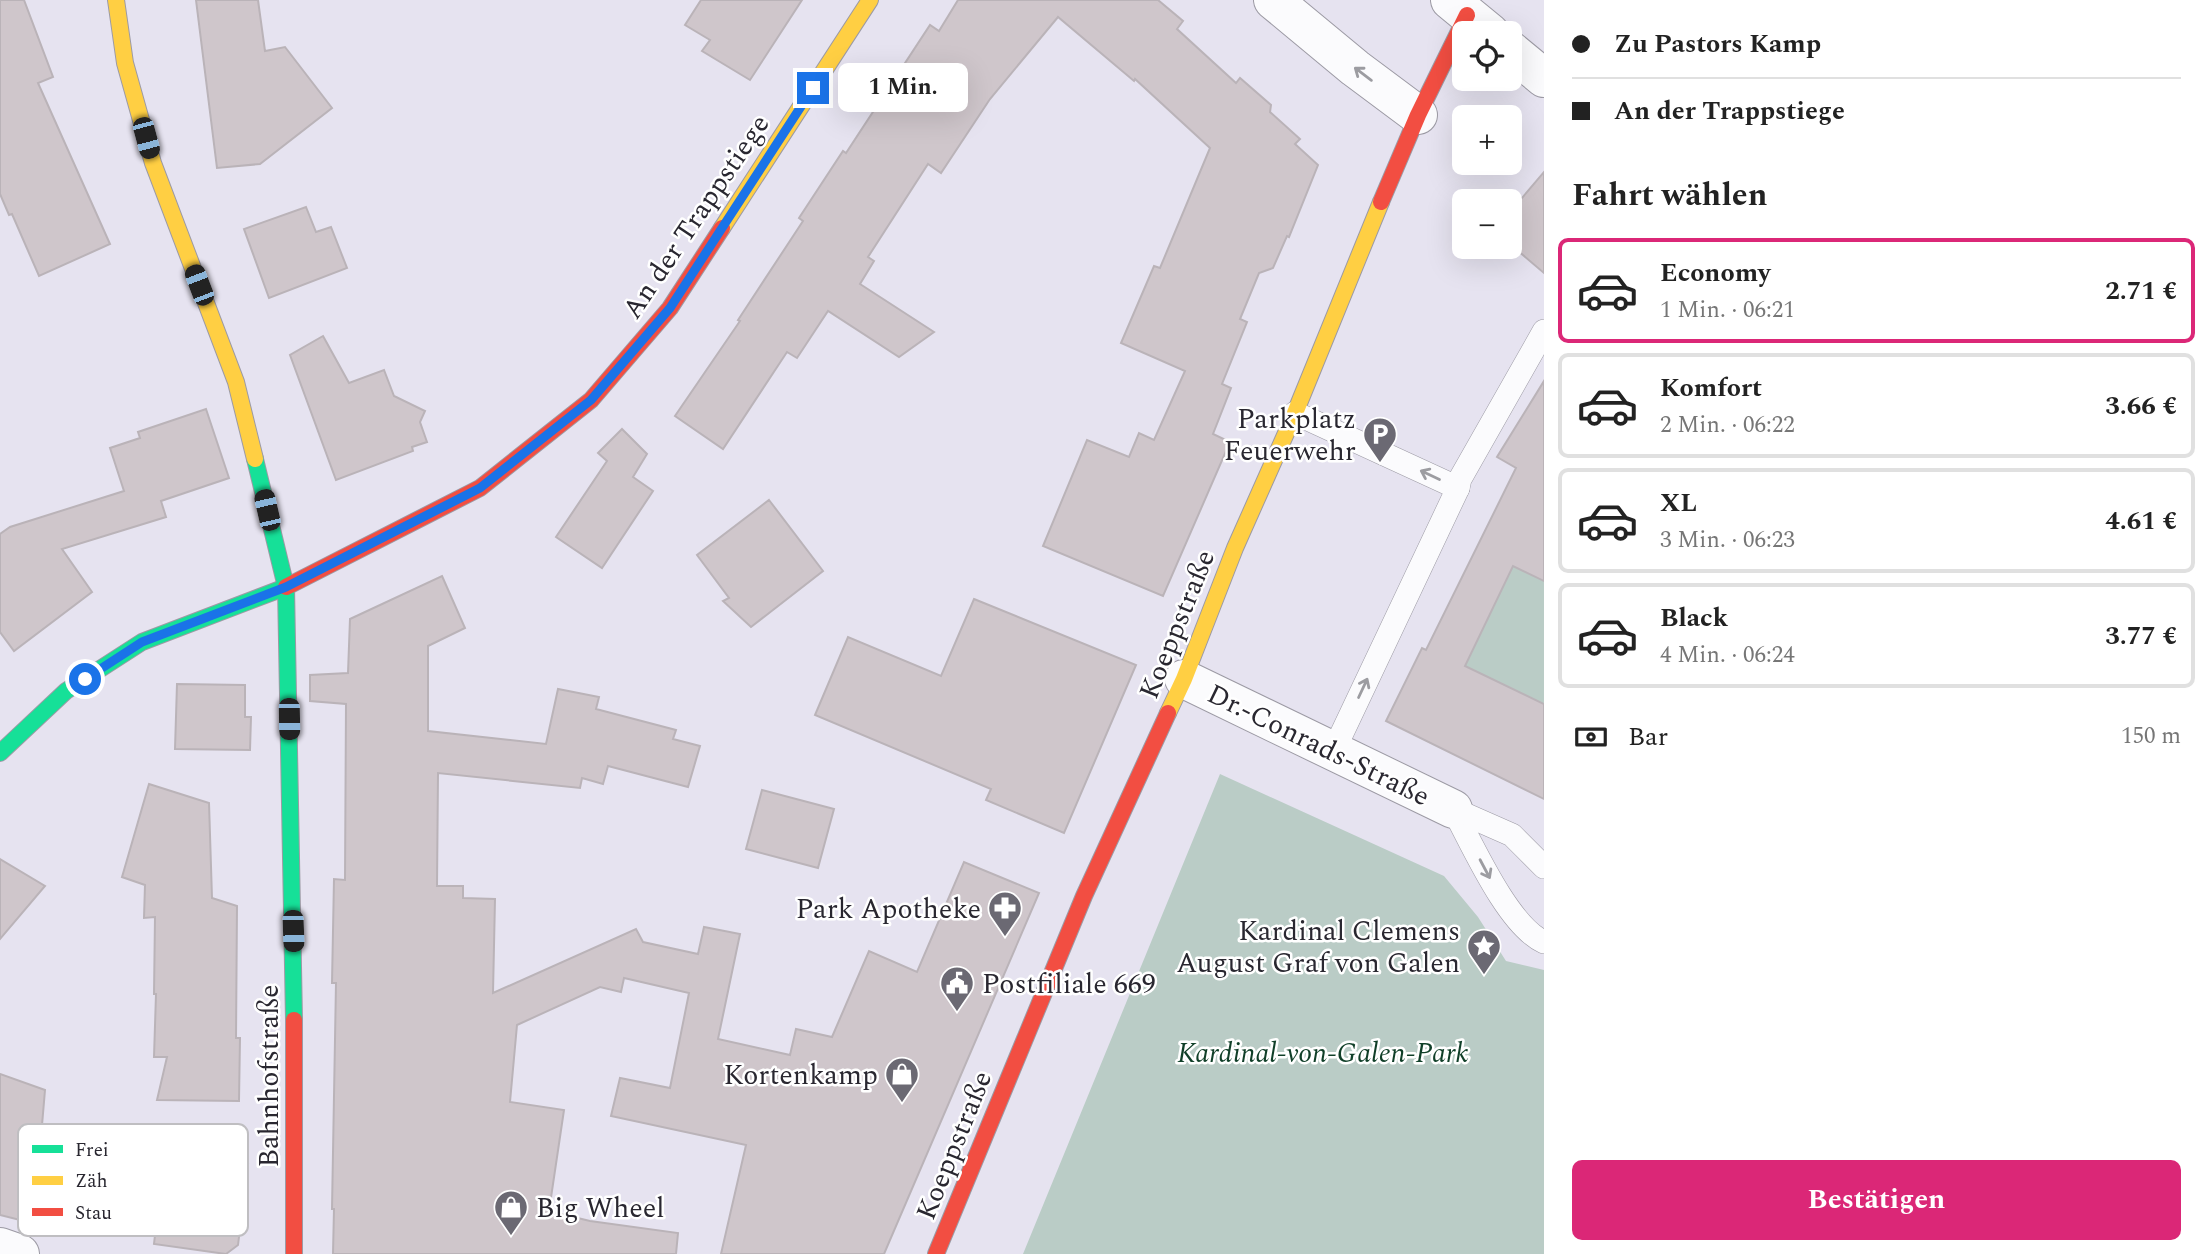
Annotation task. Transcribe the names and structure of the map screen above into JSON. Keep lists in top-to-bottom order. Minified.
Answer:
{"streets":{"street":["An der Trappstiege","Koeppstraße","Dr.-Conrads-Straße","Bahnhofstraße"]},"crossings":[["An der Trappstiege","Bahnhofstraße"],["Koeppstraße","Dr.-Conrads-Straße"]],"parks":["Kardinal-von-Galen-Park"],"places":{"parking":["Parkplatz Feuerwehr"],"pharmacy":["Park Apotheke"],"place":["Kardinal Clemens August Graf von Galen"],"public building":["Postfiliale 669"],"shop":["Kortenkamp","Big Wheel"]},"legend":["Frei","Zäh","Stau"],"page":{"banner":["Zu Pastors Kamp","An der Trappstiege"],"map_buttons":["+","−"],"bubble":"1 Min.","heading":"Fahrt wählen","list":[{"name":"Economy","note":"1 Min. · 06:21","value":"2.71 €"},{"name":"Komfort","note":"2 Min. · 06:22","value":"3.66 €"},{"name":"XL","note":"3 Min. · 06:23","value":"4.61 €"},{"name":"Black","note":"4 Min. · 06:24","value":"3.77 €"}],"pay":["Bar","150 m"],"buttons":"Bestätigen"}}
